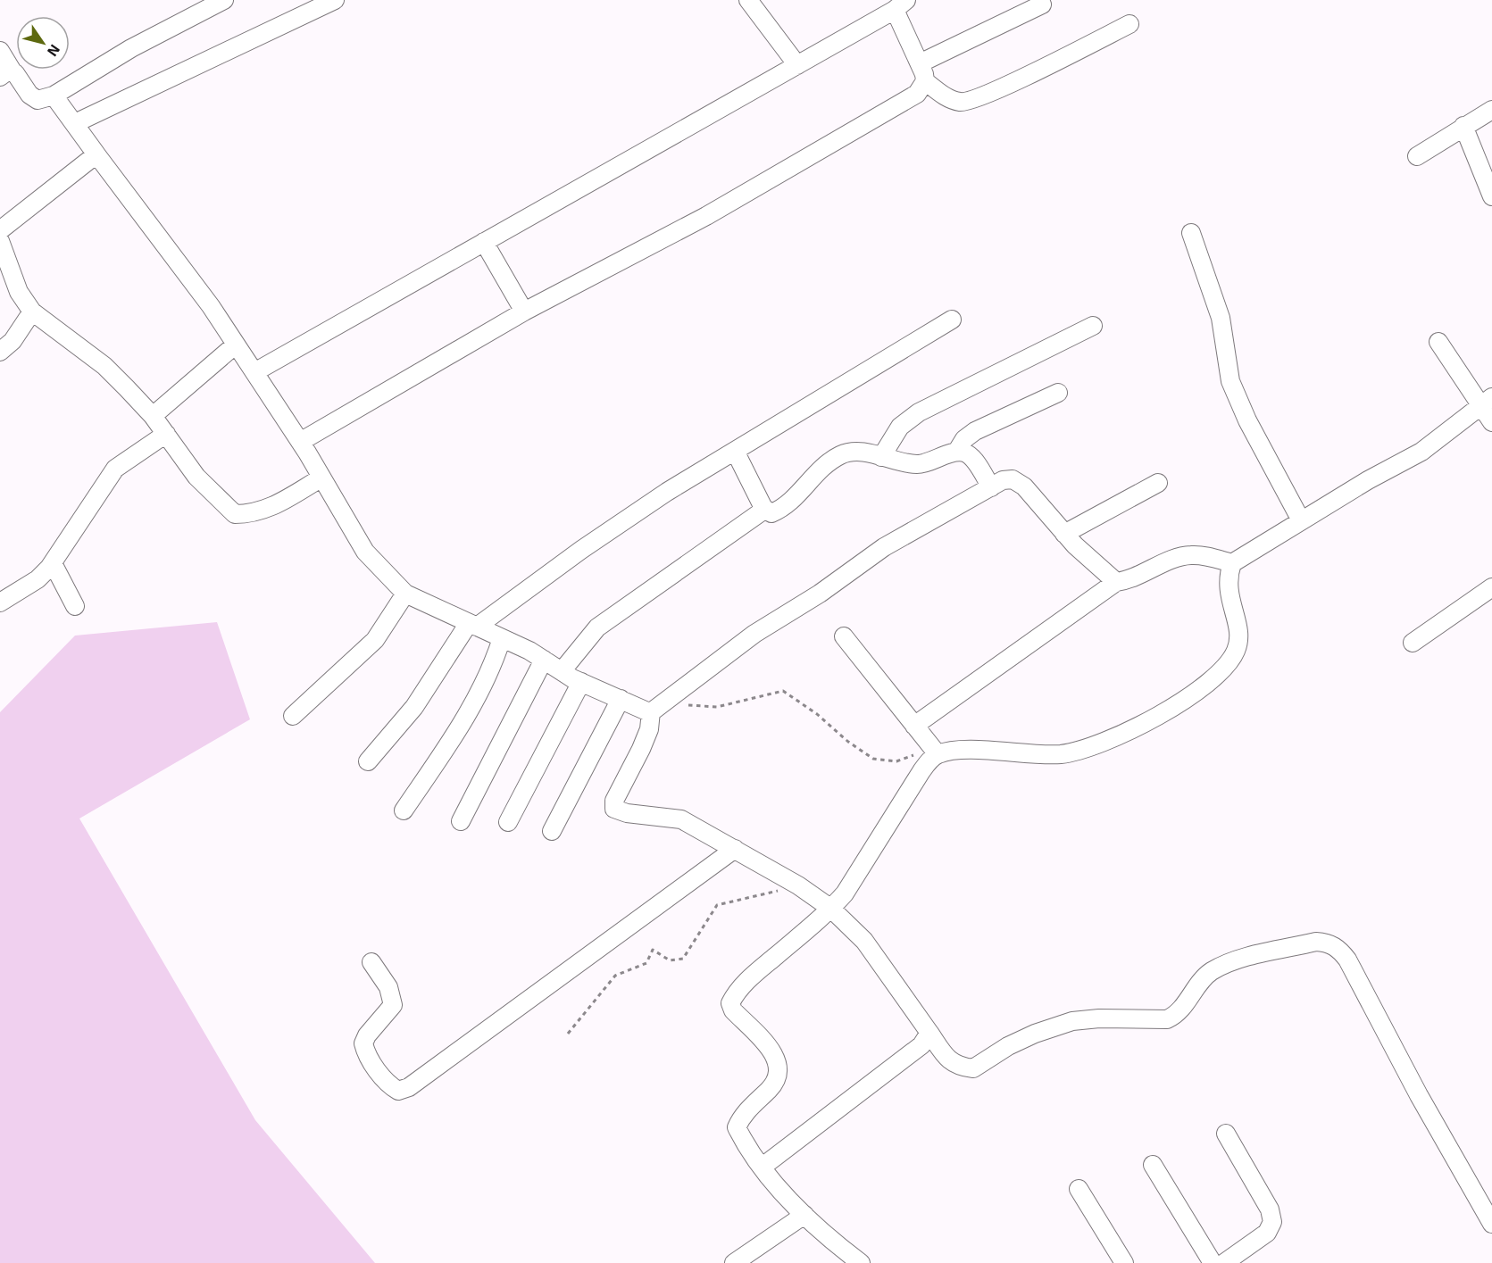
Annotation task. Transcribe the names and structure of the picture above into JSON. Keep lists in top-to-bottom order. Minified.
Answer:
{"north":"bottom right"}
